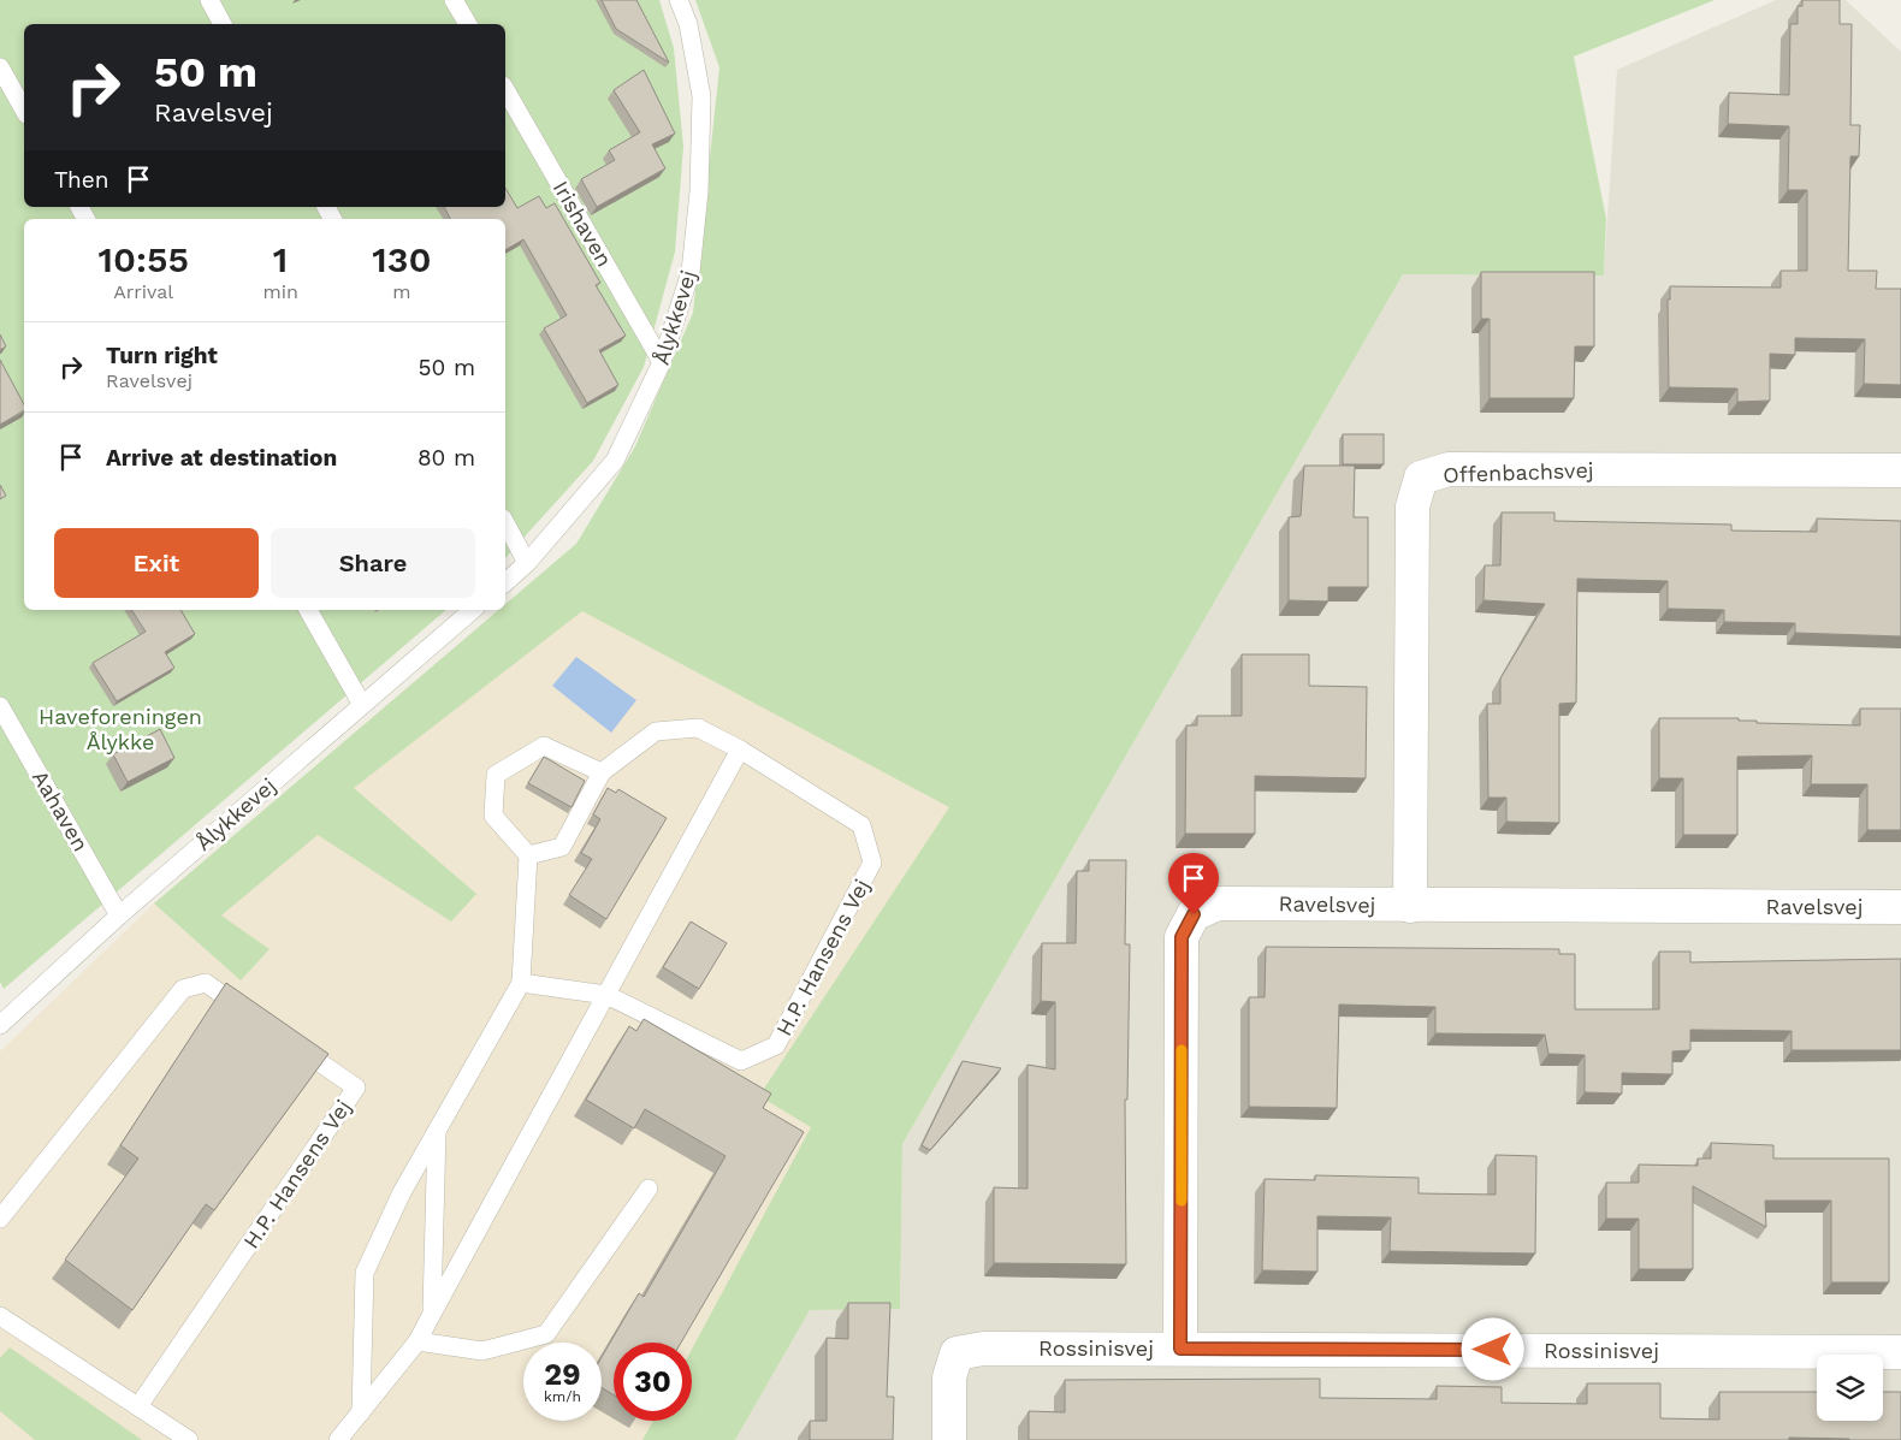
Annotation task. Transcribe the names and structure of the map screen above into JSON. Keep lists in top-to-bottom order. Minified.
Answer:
{"streets":{"street":["Offenbachsvej","Ravelsvej","Rossinisvej"],"lane":["Irishaven","Ålykkevej","Aahaven","H.P. Hansens Vej"]},"crossings":[["Irishaven","Ålykkevej"],["Ålykkevej","Aahaven"],["Offenbachsvej","Ravelsvej"],["Ravelsvej","Rossinisvej"]],"parks":["Haveforeningen Ålykke"],"page":{"turn":["50 m","Ravelsvej"],"then":"Then","eta":["10:55","Arrival","1","min","130","m"],"list":[{"name":"Turn right","note":"Ravelsvej","value":"50 m"},{"name":"Arrive at destination","value":"80 m"}],"buttons":["Exit","Share"],"speed":"29 km/h","limit":"30"}}
